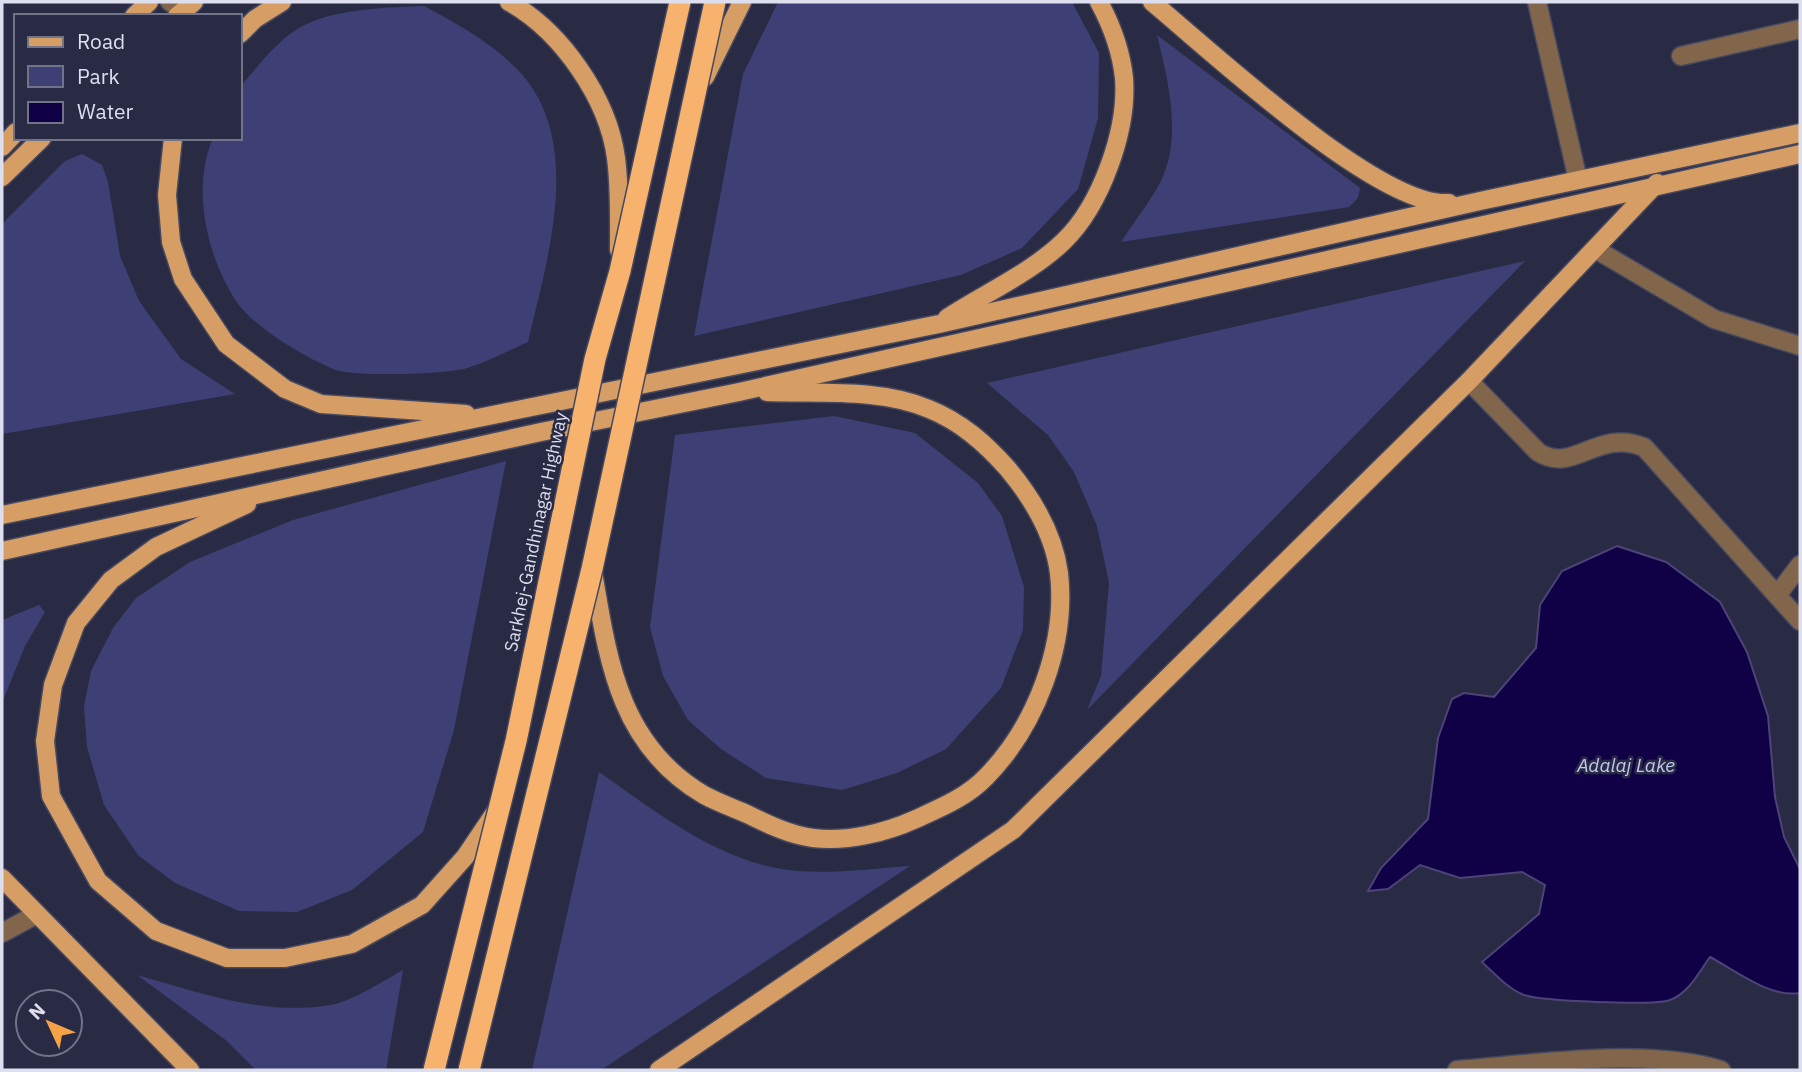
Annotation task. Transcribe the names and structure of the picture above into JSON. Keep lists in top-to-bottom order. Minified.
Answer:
{"streets":{"highway":["Sarkhej-Gandhinagar Highway"]},"water":["Adalaj Lake"],"legend":["Road","Park","Water"],"north":"top left"}
